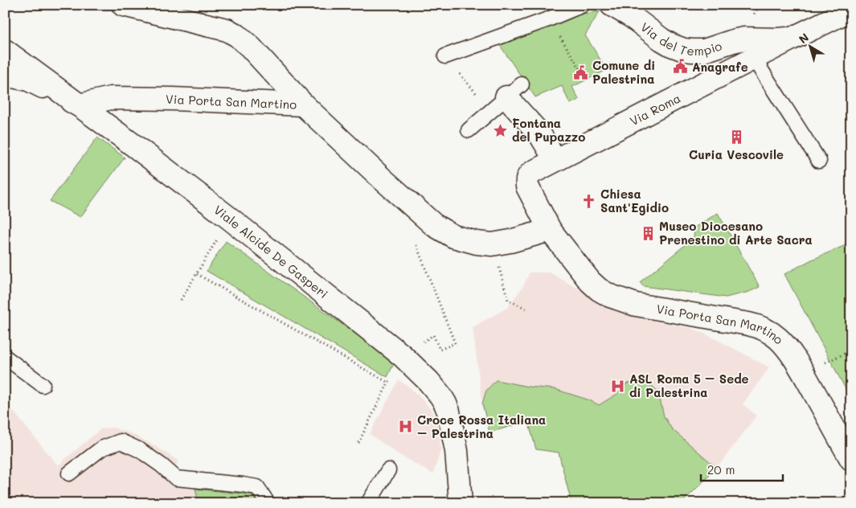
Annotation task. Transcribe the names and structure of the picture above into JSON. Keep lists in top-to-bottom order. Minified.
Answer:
{"streets":{"street":["Via del Tempio","Via Porta San Martino","Via Roma","Viale Alcide De Gasperi"]},"crossings":[["Via del Tempio","Via Roma"],["Via Porta San Martino","Via Roma"],["Via Porta San Martino","Viale Alcide De Gasperi"]],"places":{"public building":["Anagrafe","Comune di Palestrina"],"place":["Fontana del Pupazzo"],"building":["Curia Vescovile","Museo Diocesano Prenestino di Arte Sacra"],"church":["Chiesa Sant'Egidio"],"hospital":["ASL Roma 5 – Sede di Palestrina","Croce Rossa Italiana – Palestrina"]},"scale_bar":"20 m","north":"top left"}
